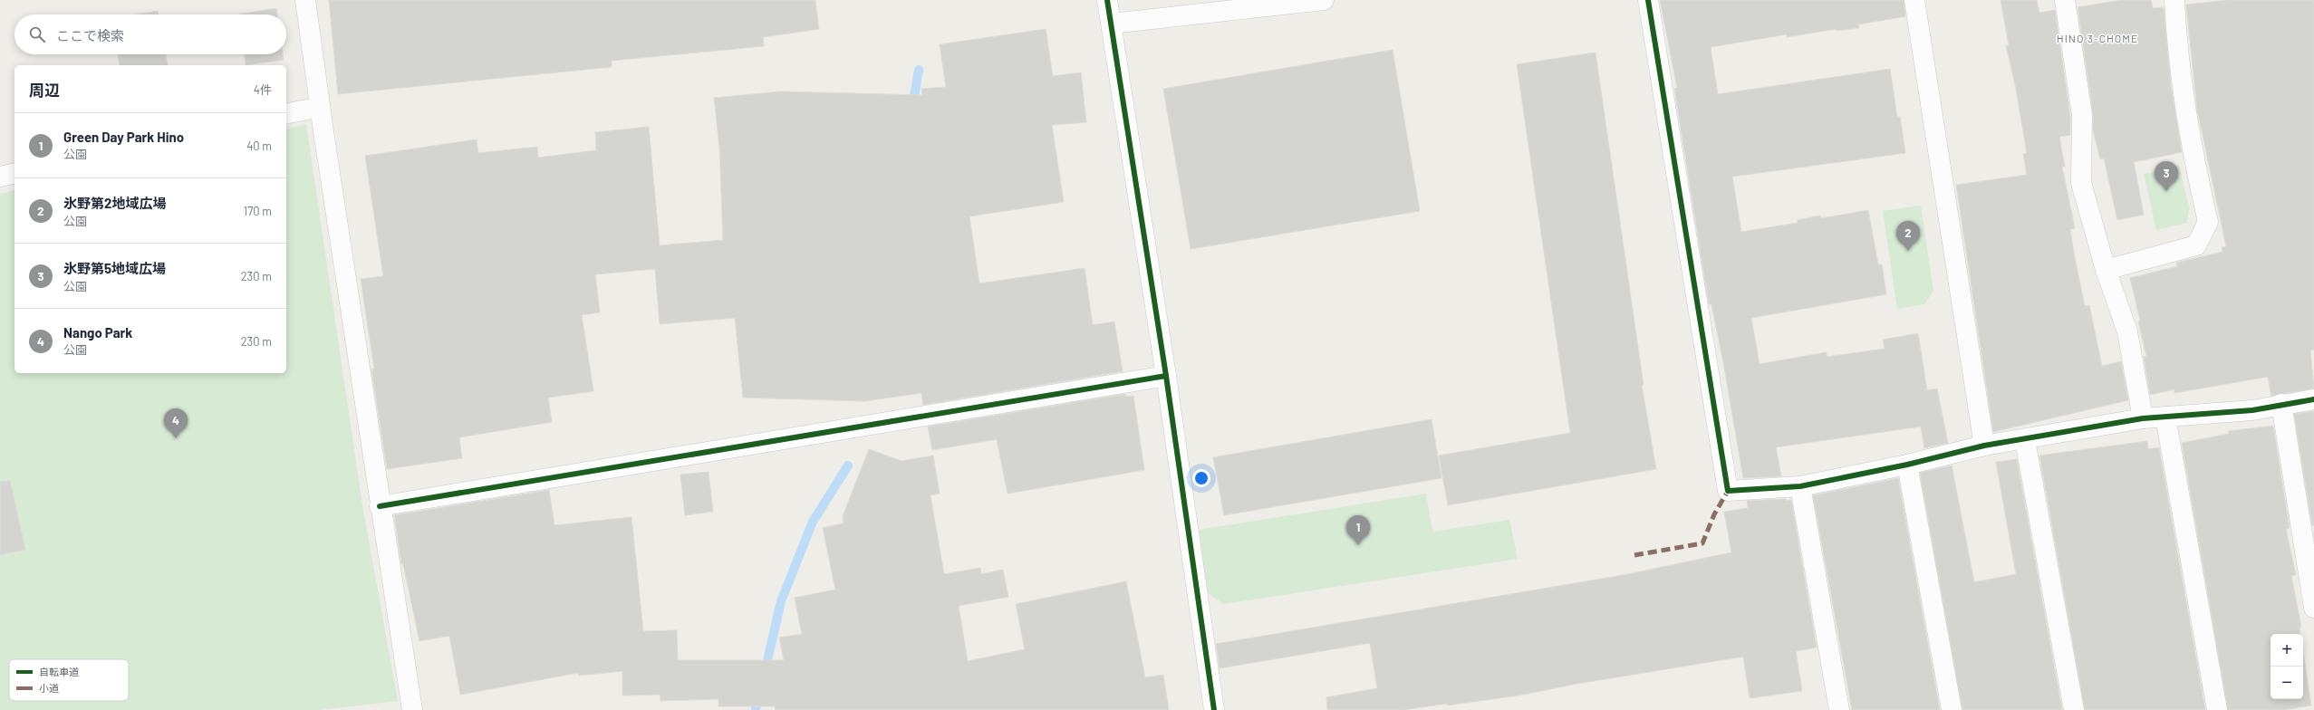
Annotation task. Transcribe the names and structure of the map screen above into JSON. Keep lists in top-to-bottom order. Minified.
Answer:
{"districts":["HINO 3-CHOME"],"legend":["自転車道","小道"],"page":{"search":"ここで検索","heading":["周辺","4件"],"list":[{"mark":"1","name":"Green Day Park Hino","note":"公園","value":"40 m"},{"mark":"2","name":"氷野第2地域広場","note":"公園","value":"170 m"},{"mark":"3","name":"氷野第5地域広場","note":"公園","value":"230 m"},{"mark":"4","name":"Nango Park","note":"公園","value":"230 m"}],"pins":["3","2","4","1"],"map_buttons":["+","−"]}}
